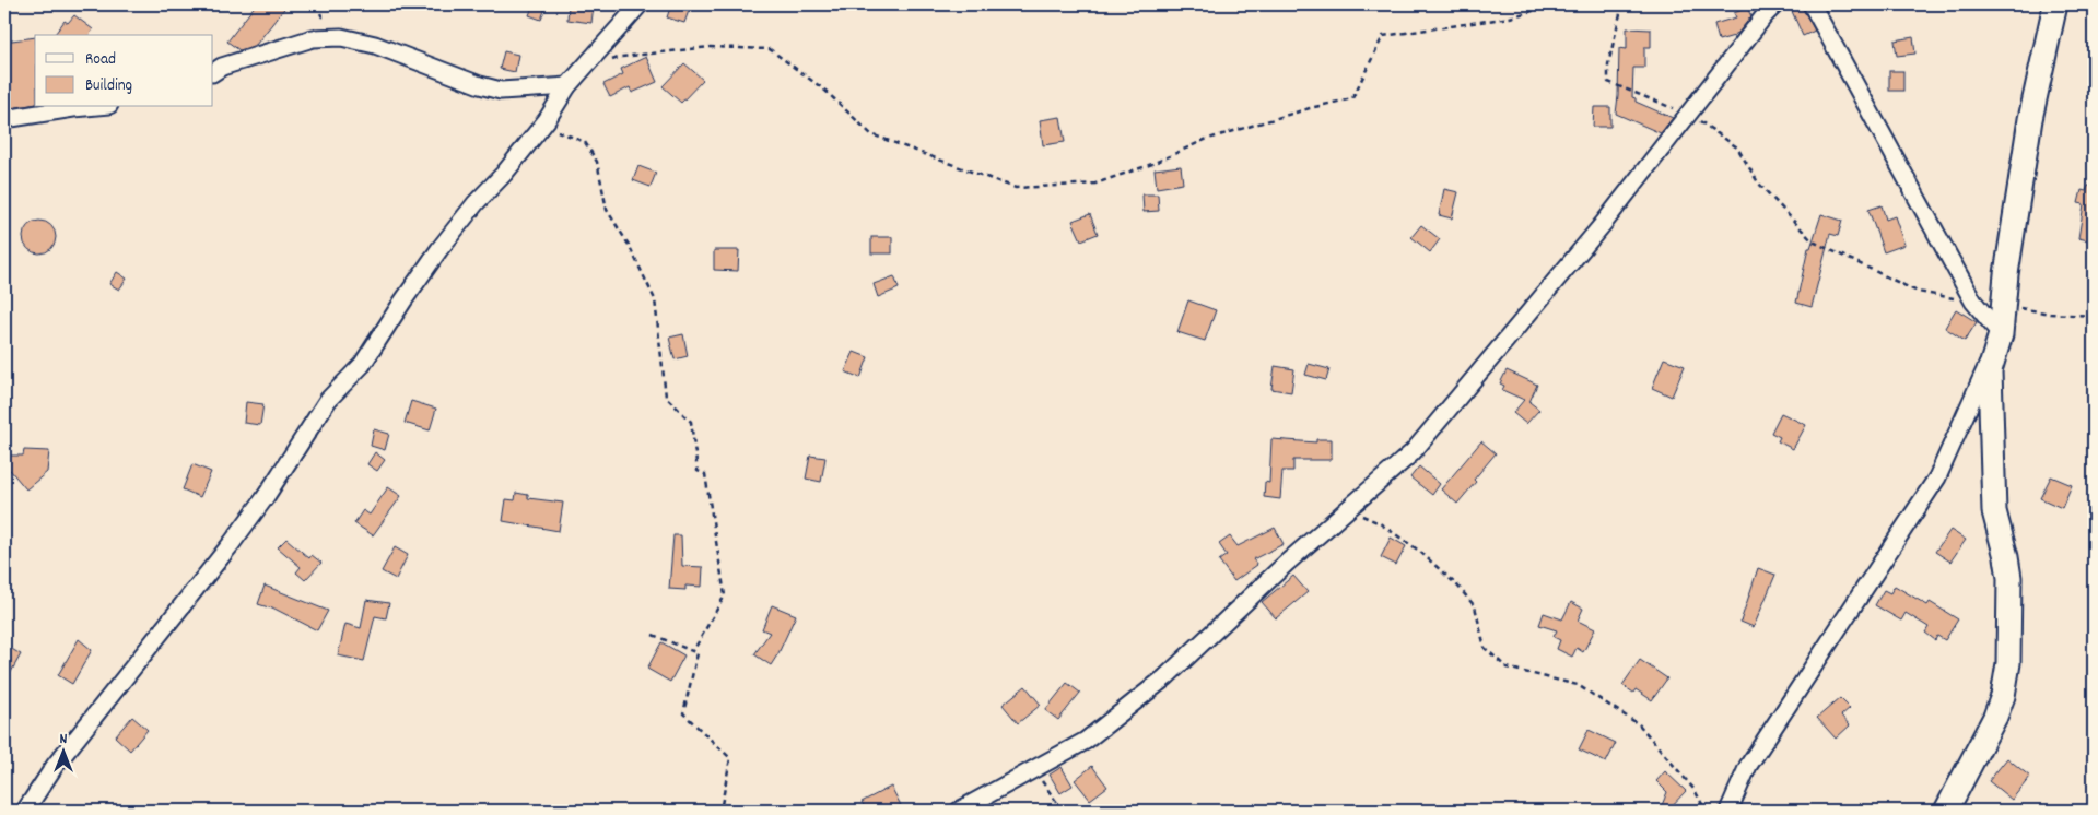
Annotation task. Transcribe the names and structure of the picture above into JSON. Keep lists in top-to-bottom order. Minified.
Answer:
{"legend":["Road","Building"],"north":"top"}
